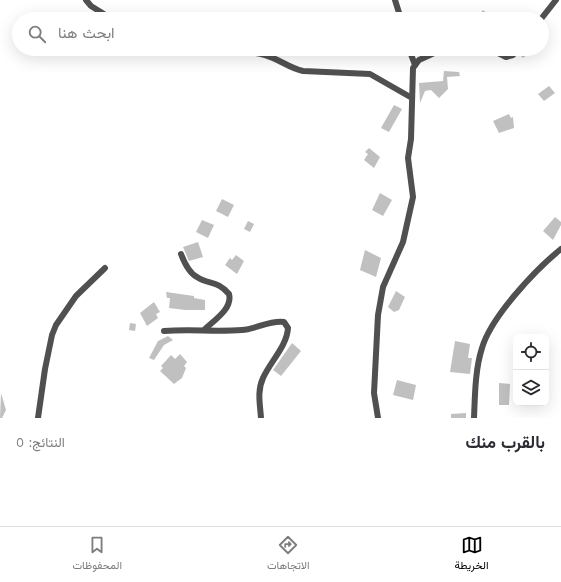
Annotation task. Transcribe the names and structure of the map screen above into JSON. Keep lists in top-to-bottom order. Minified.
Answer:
{"page":{"search":"ابحث هنا","heading":["بالقرب منك","النتائج: 0"],"nav":["الخريطة","الاتجاهات","المحفوظات"]}}
